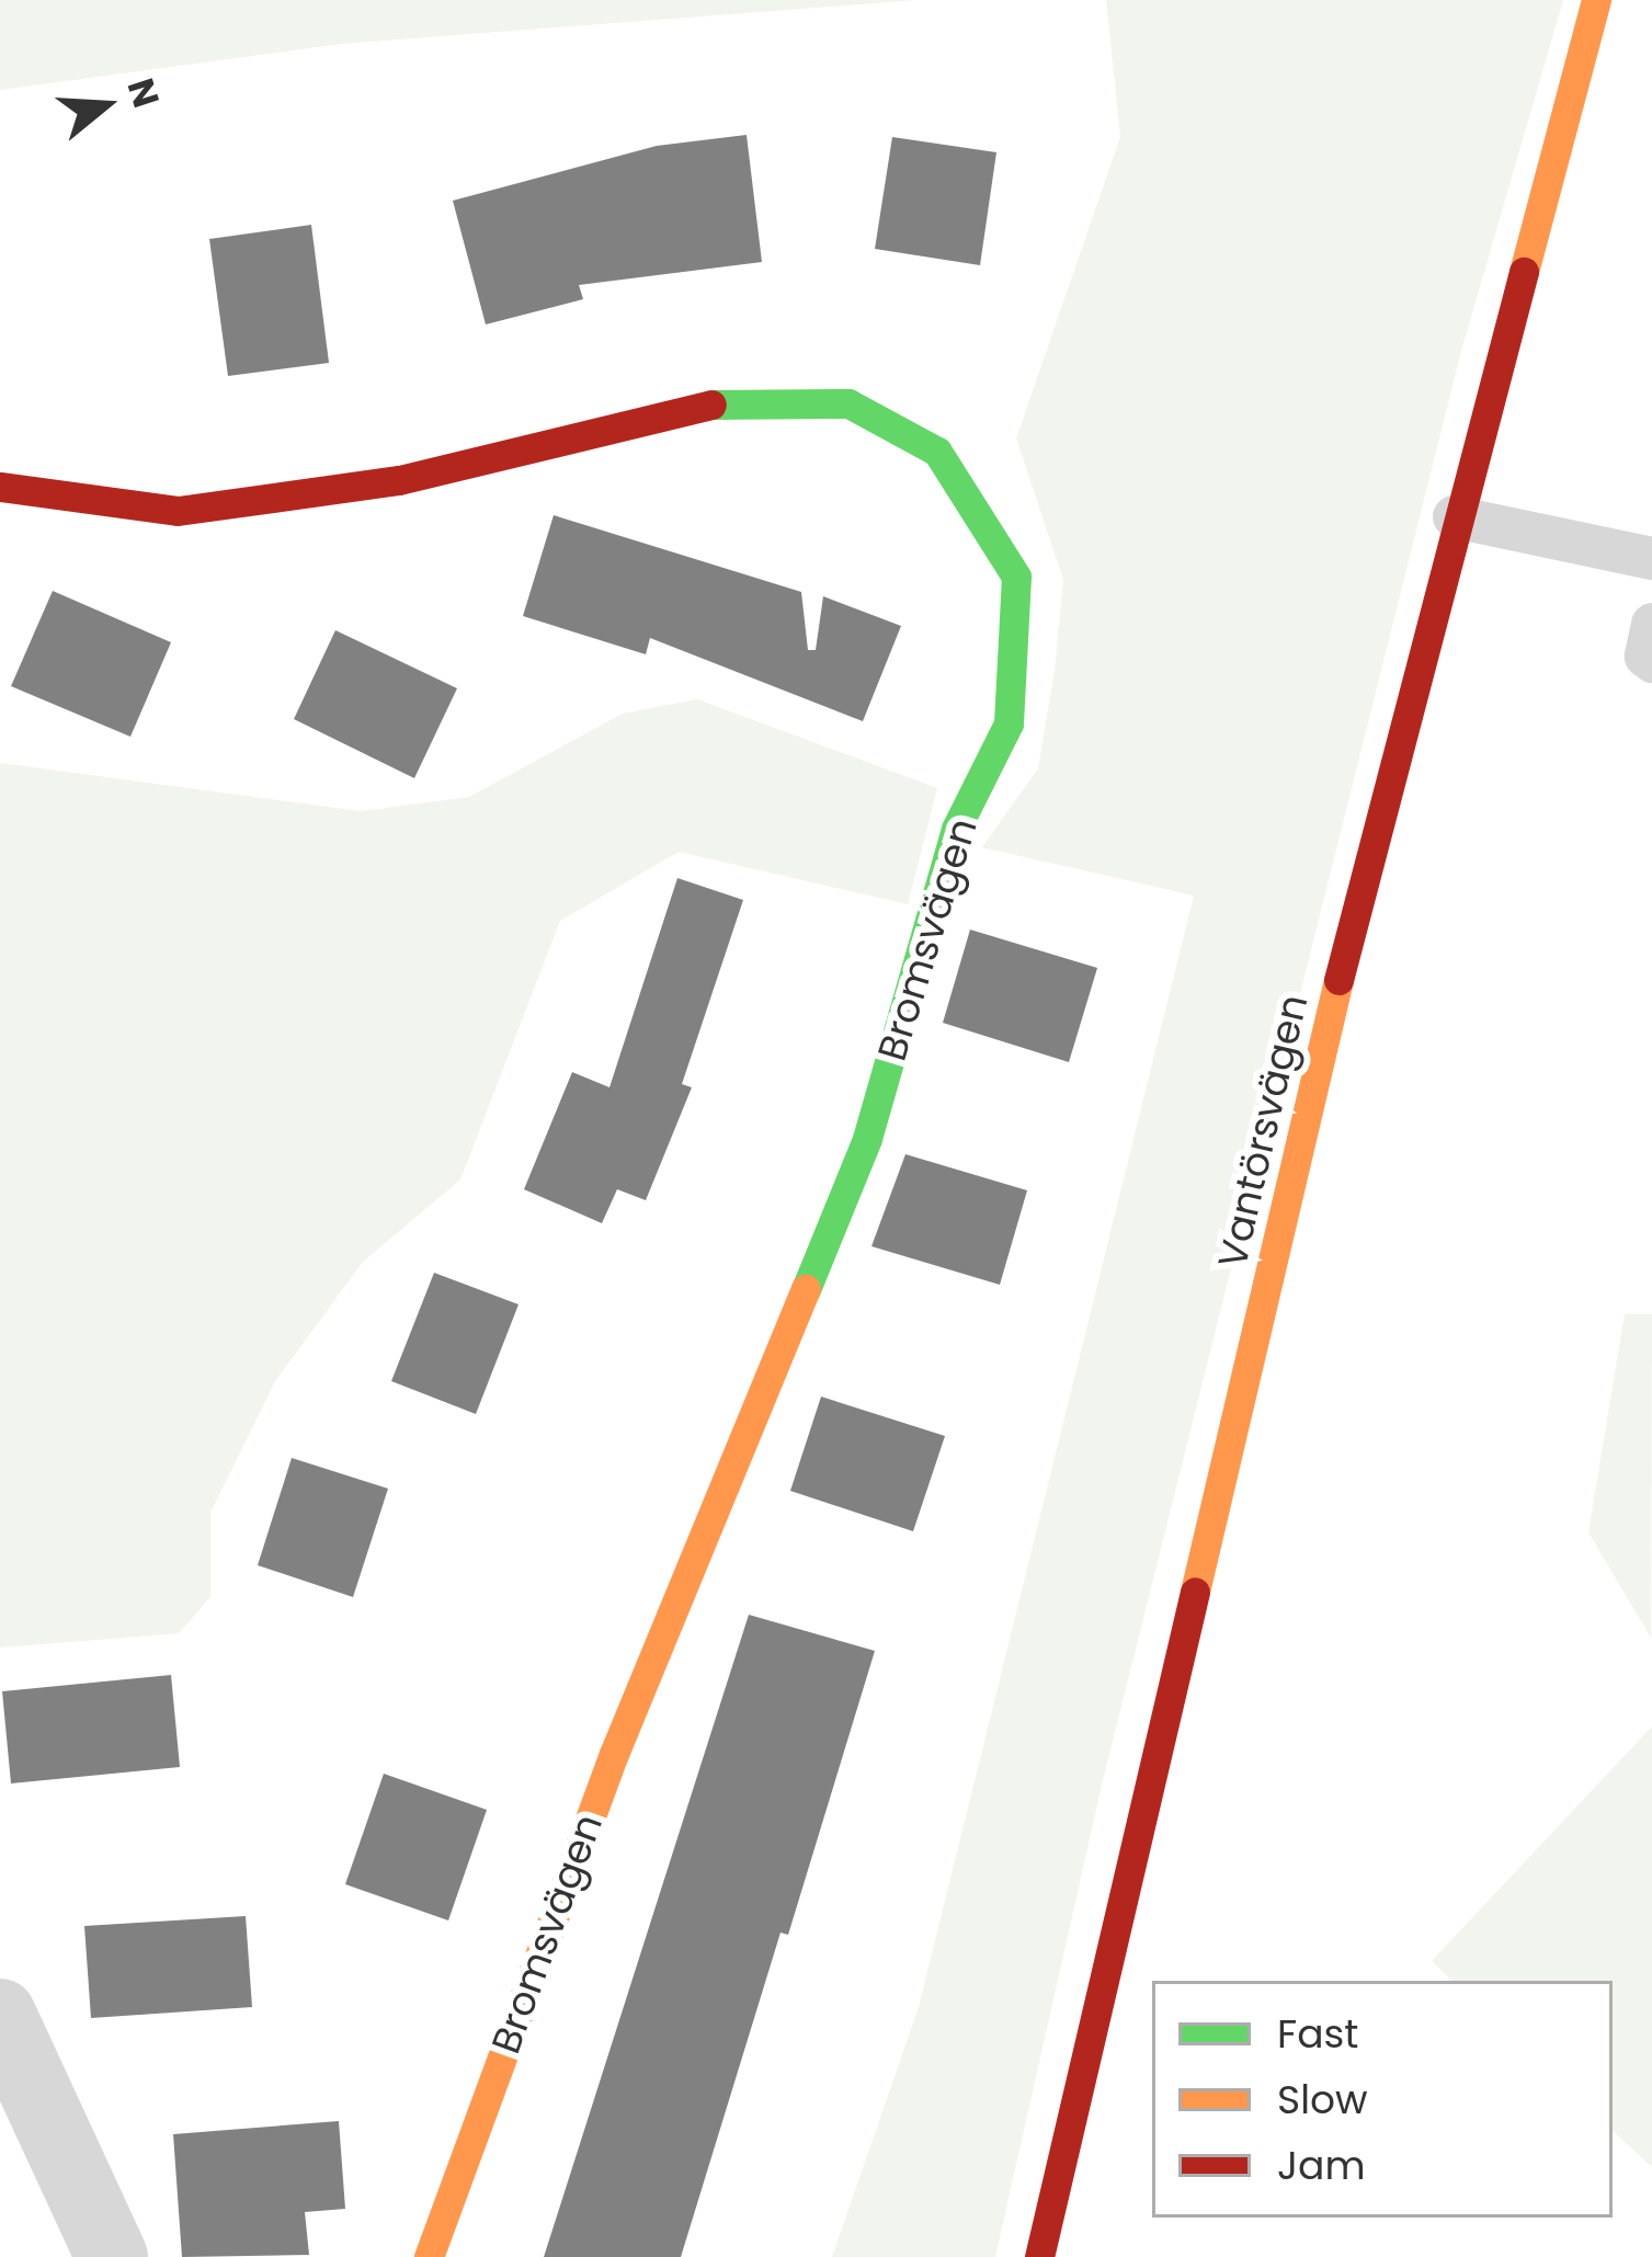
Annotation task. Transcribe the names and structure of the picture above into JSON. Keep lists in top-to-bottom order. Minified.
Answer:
{"streets":{"street":["Bromsvägen","Vantörsvägen"]},"legend":["Fast","Slow","Jam"],"north":"right"}
